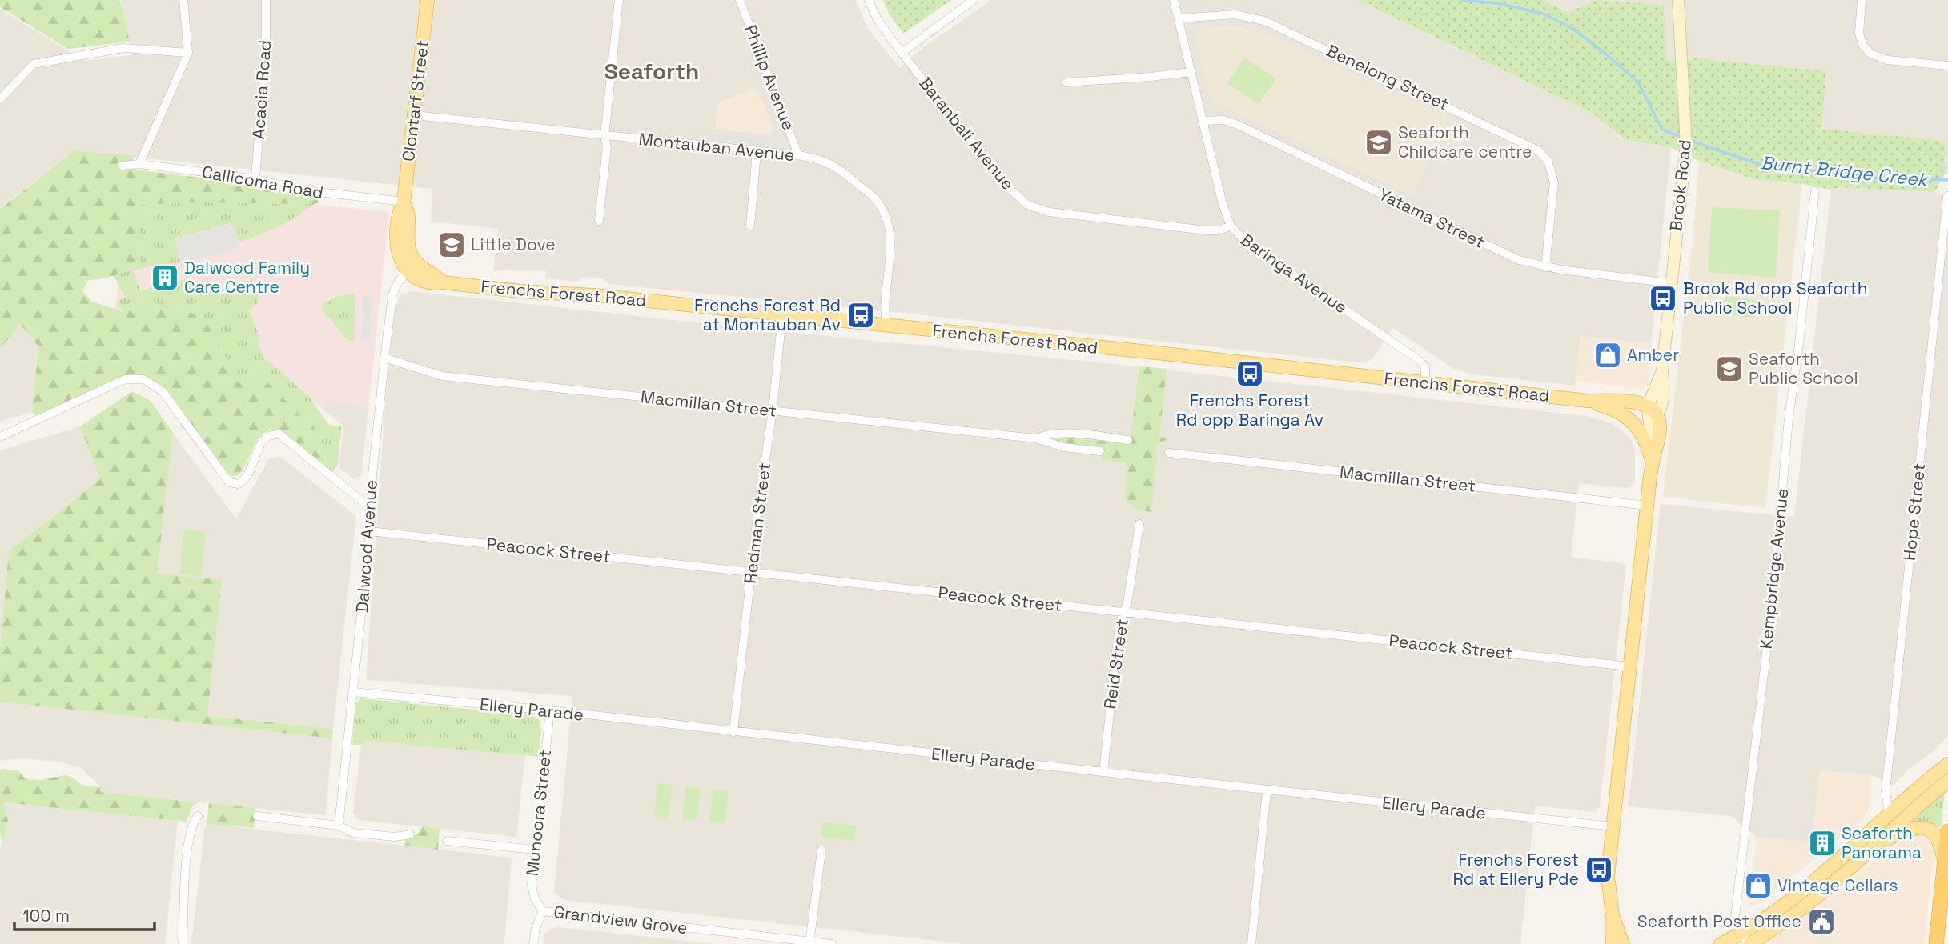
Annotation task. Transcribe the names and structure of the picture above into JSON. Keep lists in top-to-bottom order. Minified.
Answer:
{"streets":{"main road":["Clontarf Street","Frenchs Forest Road"],"street":["Phillip Avenue","Benelong Street","Acacia Road","Baranbali Avenue","Montauban Avenue","Callicoma Road","Brook Road","Yatama Street","Baringa Avenue","Macmillan Street","Hope Street","Redman Street","Dalwood Avenue","Peacock Street","Kempbridge Avenue","Reid Street","Ellery Parade","Munoora Street","Grandview Grove"]},"crossings":[["Phillip Avenue","Montauban Avenue"],["Benelong Street","Yatama Street"],["Benelong Street","Baringa Avenue"],["Acacia Road","Callicoma Road"],["Clontarf Street","Montauban Avenue"],["Clontarf Street","Callicoma Road"],["Clontarf Street","Frenchs Forest Road"],["Clontarf Street","Dalwood Avenue"],["Baranbali Avenue","Baringa Avenue"],["Montauban Avenue","Frenchs Forest Road"],["Brook Road","Yatama Street"],["Brook Road","Frenchs Forest Road"],["Yatama Street","Baringa Avenue"],["Baringa Avenue","Frenchs Forest Road"],["Frenchs Forest Road","Macmillan Street"],["Frenchs Forest Road","Redman Street"],["Frenchs Forest Road","Dalwood Avenue"],["Frenchs Forest Road","Peacock Street"],["Frenchs Forest Road","Ellery Parade"],["Macmillan Street","Redman Street"],["Macmillan Street","Dalwood Avenue"],["Redman Street","Peacock Street"],["Redman Street","Ellery Parade"],["Dalwood Avenue","Peacock Street"],["Dalwood Avenue","Ellery Parade"],["Peacock Street","Reid Street"],["Reid Street","Ellery Parade"],["Ellery Parade","Munoora Street"],["Munoora Street","Grandview Grove"]],"districts":["Seaforth"],"water":["Burnt Bridge Creek"],"places":{"school or university":["Seaforth Childcare centre","Little Dove","Seaforth Public School"],"building":["Dalwood Family Care Centre","Seaforth Panorama"],"bus stop":["Brook Rd opp Seaforth Public School","Frenchs Forest Rd at Montauban Av","Frenchs Forest Rd opp Baringa Av","Frenchs Forest Rd at Ellery Pde"],"shop":["Amber","Vintage Cellars"],"public building":["Seaforth Post Office"]},"scale_bar":"100 m"}
